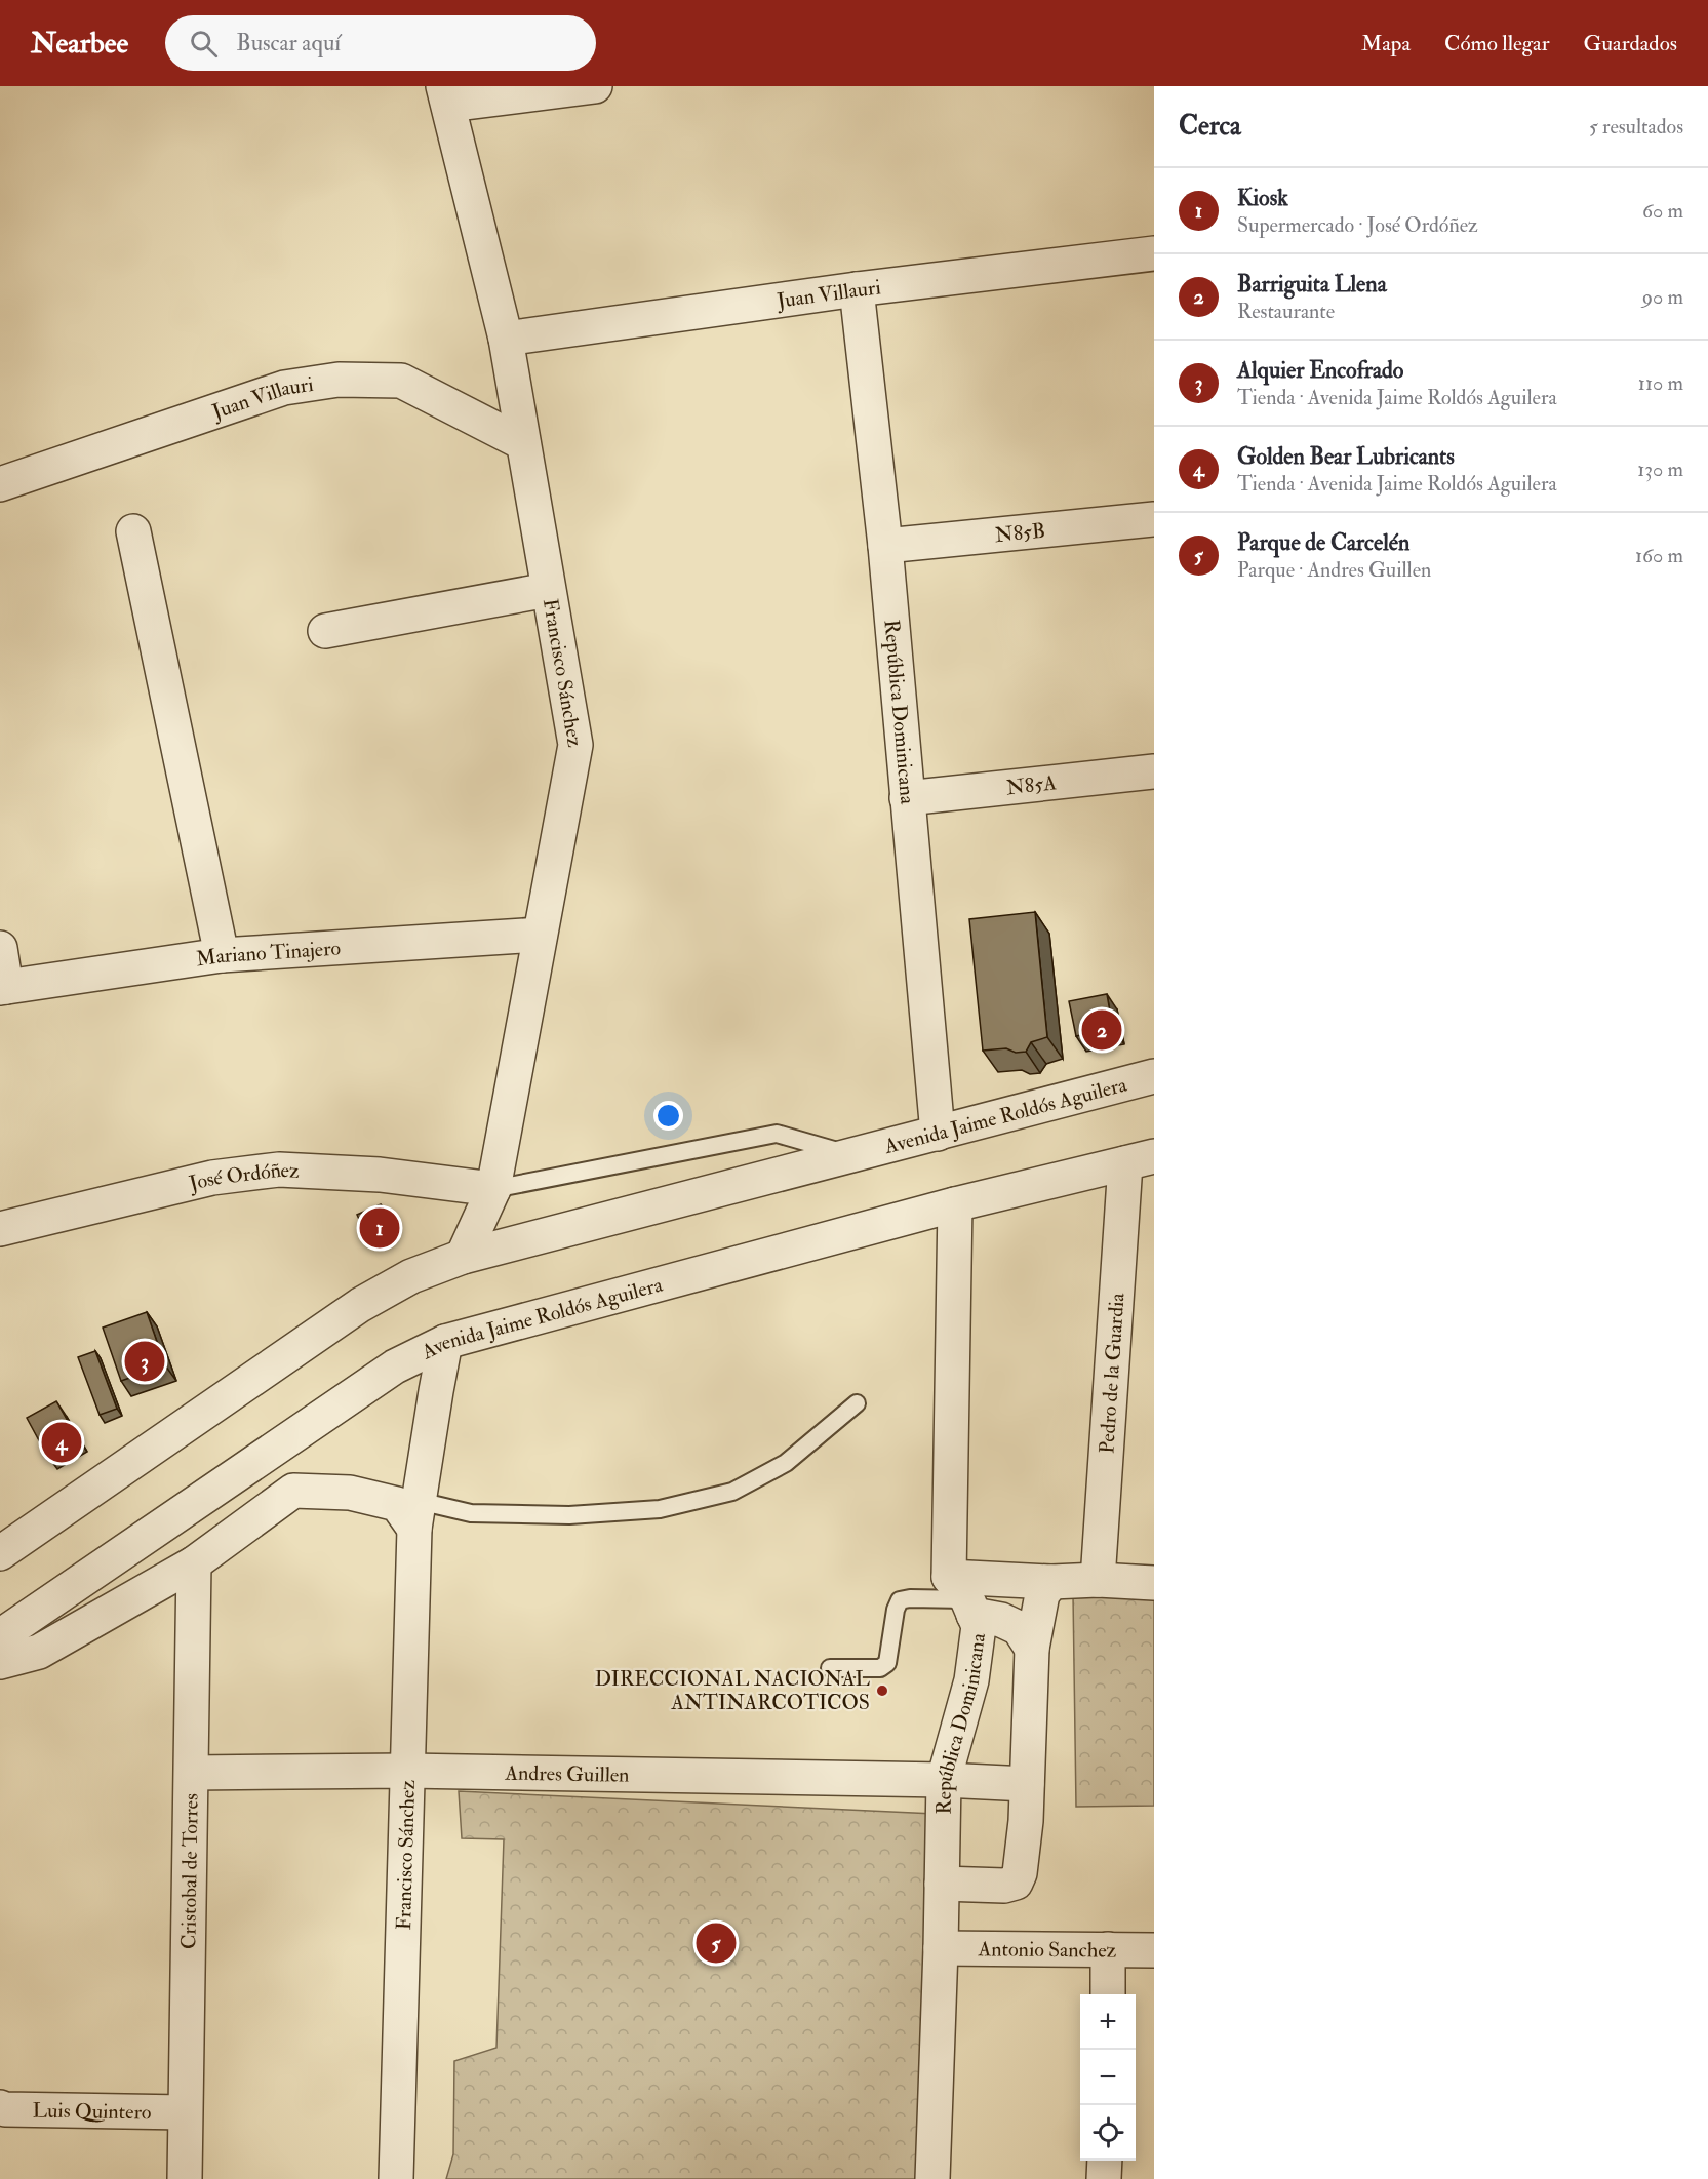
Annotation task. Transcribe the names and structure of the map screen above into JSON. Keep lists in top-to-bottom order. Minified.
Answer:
{"streets":{"street":["Juan Villauri","N85B","Francisco Sánchez","República Dominicana","N85A","Mariano Tinajero","Avenida Jaime Roldós Aguilera","José Ordóñez","Pedro de la Guardia","Andres Guillen","Cristobal de Torres","Antonio Sanchez","Luis Quintero"]},"crossings":[["Juan Villauri","Francisco Sánchez"],["Juan Villauri","República Dominicana"],["N85B","República Dominicana"],["Francisco Sánchez","Mariano Tinajero"],["Francisco Sánchez","Avenida Jaime Roldós Aguilera"],["Francisco Sánchez","José Ordóñez"],["Francisco Sánchez","Andres Guillen"],["República Dominicana","N85A"],["República Dominicana","Avenida Jaime Roldós Aguilera"],["República Dominicana","Andres Guillen"],["República Dominicana","Antonio Sanchez"],["Avenida Jaime Roldós Aguilera","Pedro de la Guardia"],["Andres Guillen","Cristobal de Torres"],["Cristobal de Torres","Luis Quintero"]],"places":["DIRECCIONAL NACIONAL ANTINARCOTICOS"],"page":{"header":"Nearbee","search":"Buscar aquí","nav":["Mapa","Cómo llegar","Guardados"],"heading":["Cerca","5 resultados"],"list":[{"mark":"1","name":"Kiosk","note":"Supermercado · José Ordóñez","value":"60 m"},{"mark":"2","name":"Barriguita Llena","note":"Restaurante","value":"90 m"},{"mark":"3","name":"Alquier Encofrado","note":"Tienda · Avenida Jaime Roldós Aguilera","value":"110 m"},{"mark":"4","name":"Golden Bear Lubricants","note":"Tienda · Avenida Jaime Roldós Aguilera","value":"130 m"},{"mark":"5","name":"Parque de Carcelén","note":"Parque · Andres Guillen","value":"160 m"}],"pins":["2","1","3","4","5"],"map_buttons":["+","−"]}}
